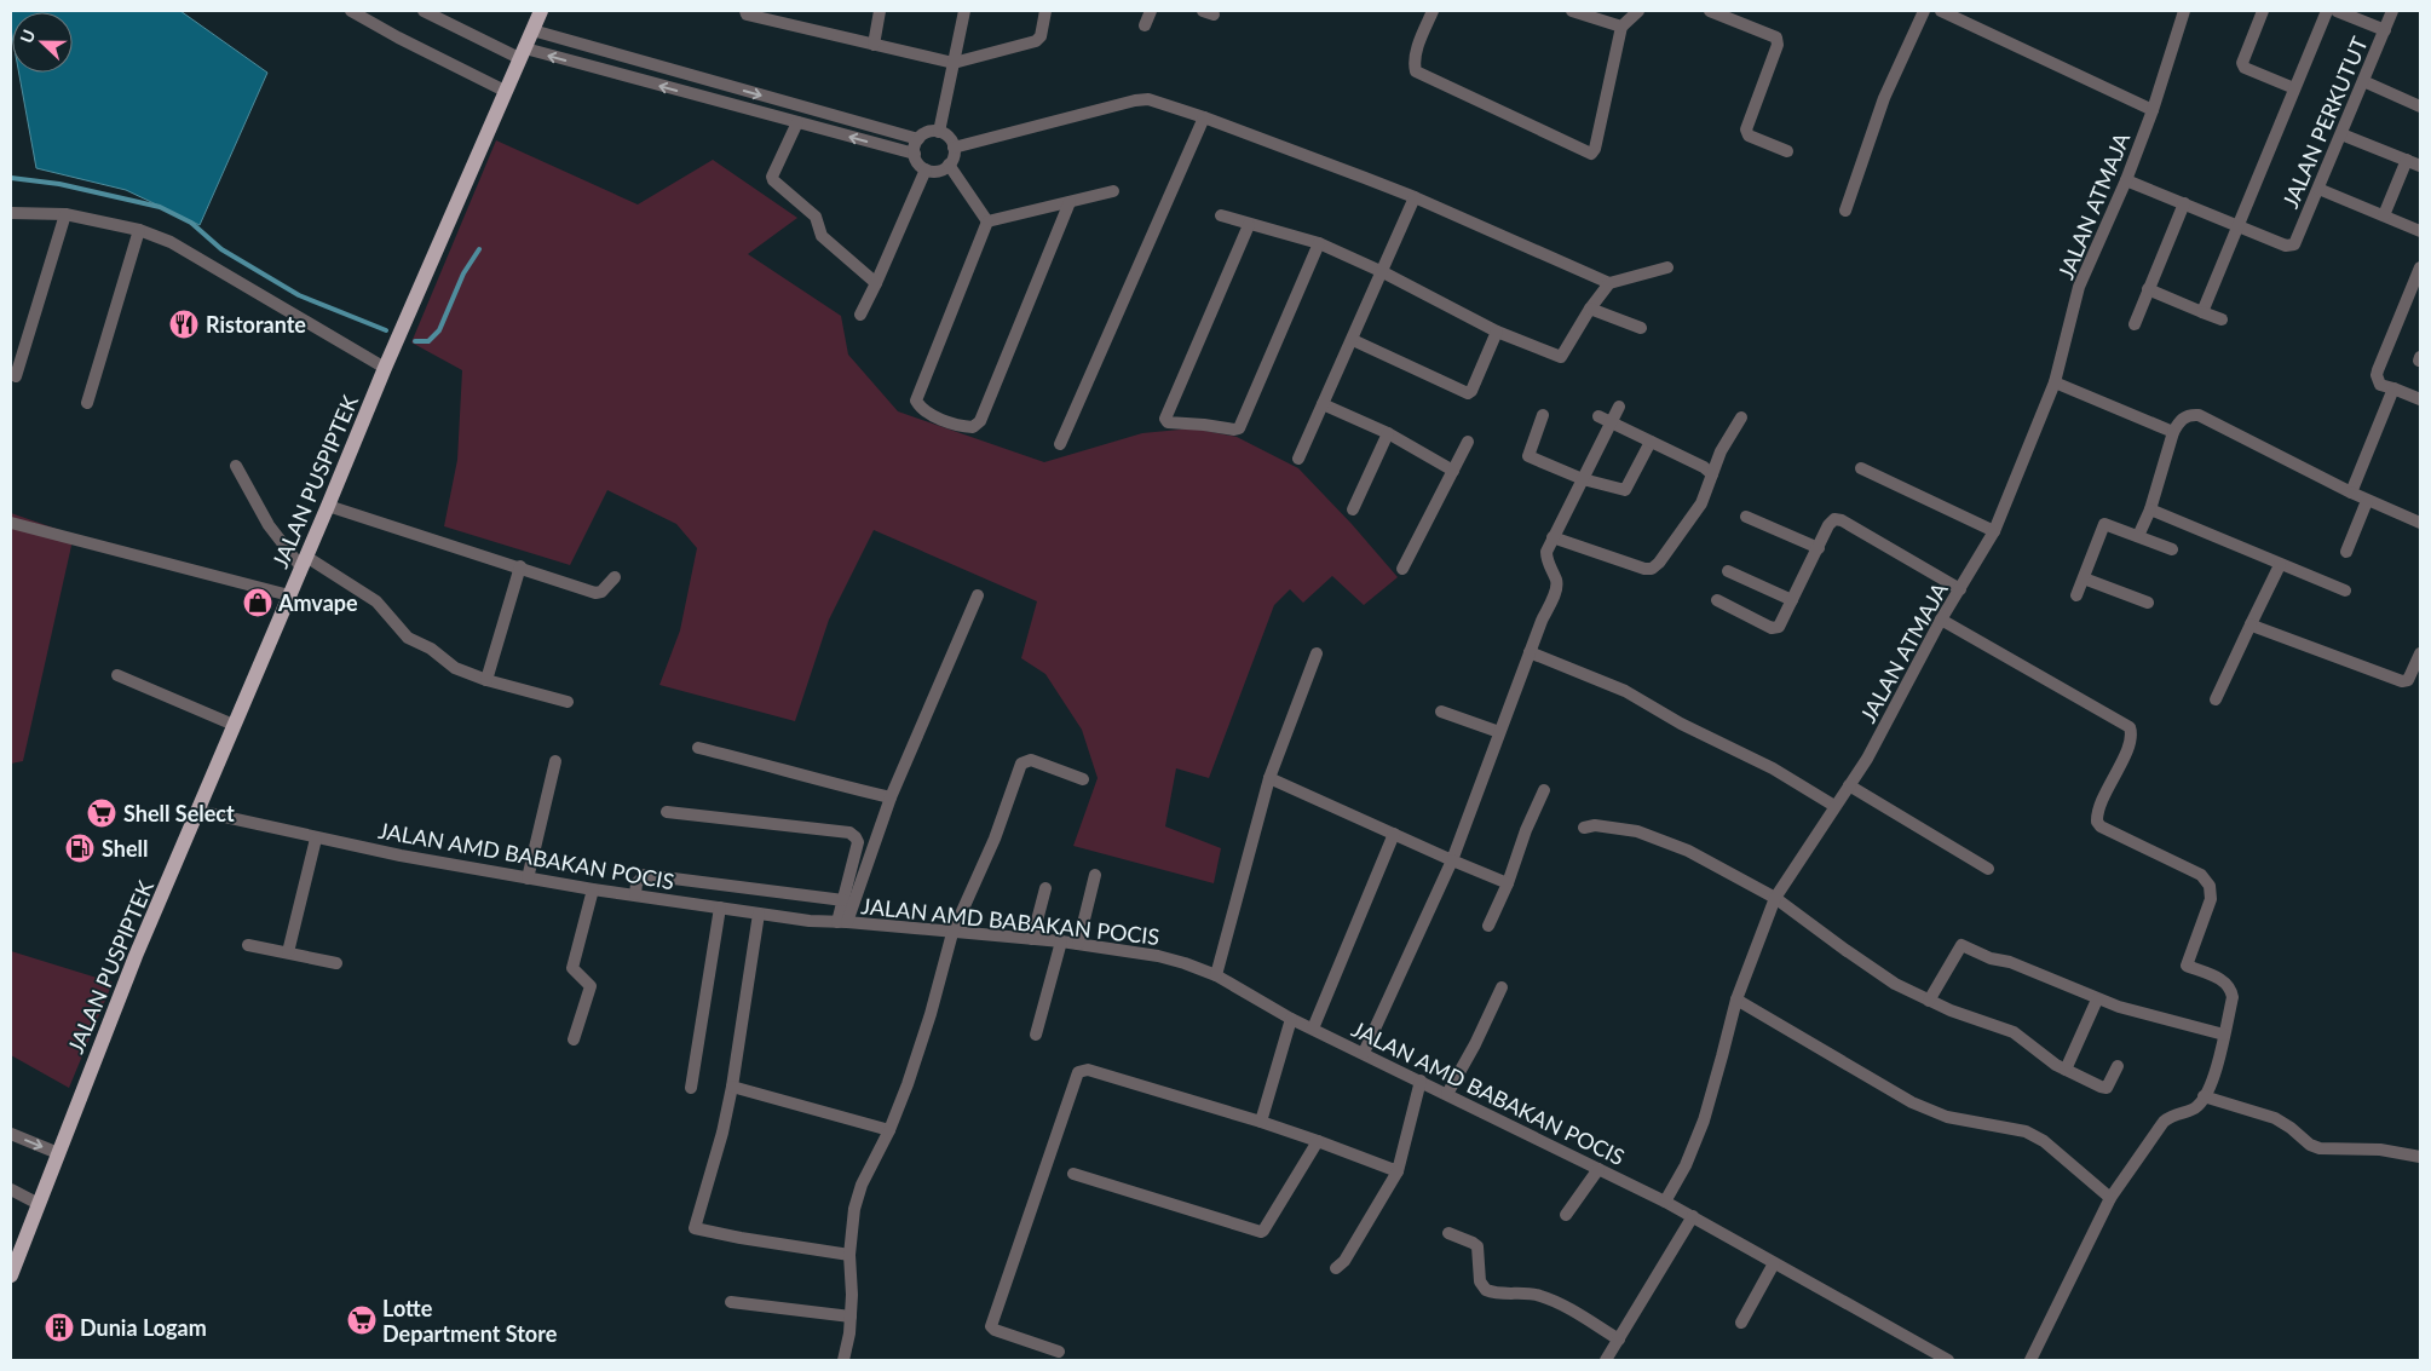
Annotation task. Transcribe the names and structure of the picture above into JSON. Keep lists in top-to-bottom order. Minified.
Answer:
{"streets":{"main road":["JALAN PUSPIPTEK"],"street":["JALAN PERKUTUT","JALAN ATMAJA","JALAN AMD BABAKAN POCIS"]},"crossings":[["JALAN ATMAJA","JALAN AMD BABAKAN POCIS"],["JALAN PUSPIPTEK","JALAN AMD BABAKAN POCIS"]],"places":{"restaurant":["Ristorante"],"shop":["Amvape"],"supermarket":["Shell Select","Lotte Department Store"],"fuel station":["Shell"],"building":["Dunia Logam"]},"north":"left"}
